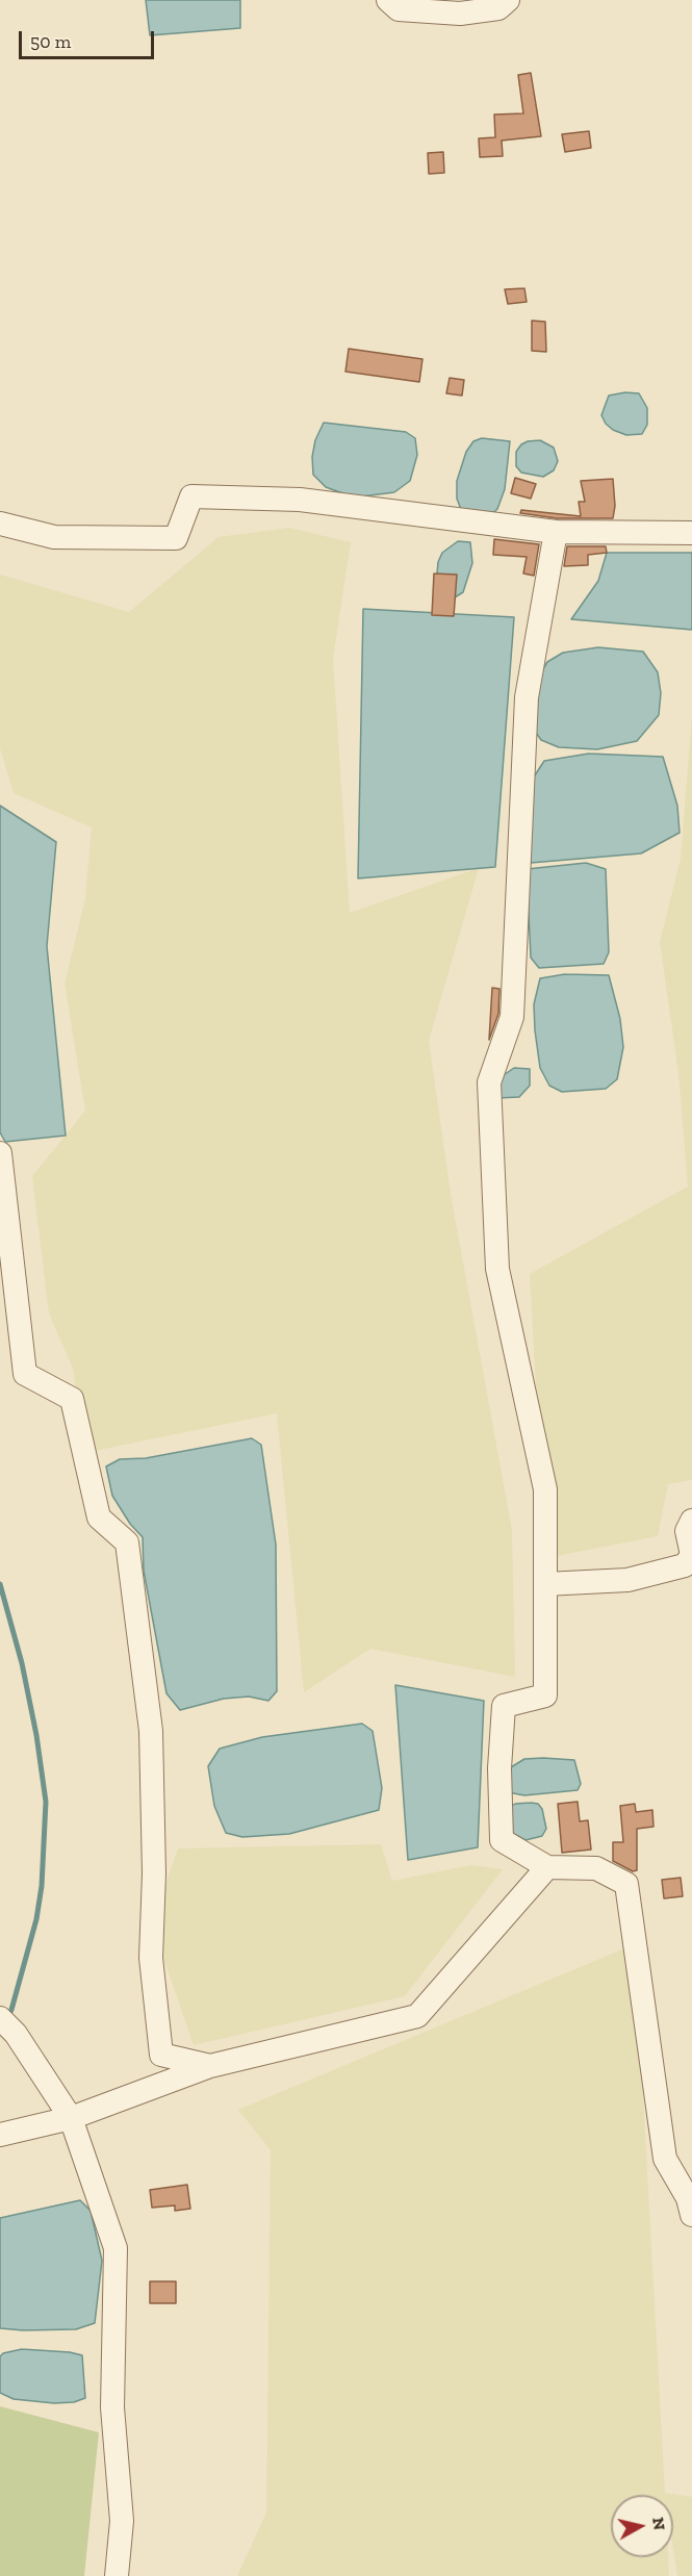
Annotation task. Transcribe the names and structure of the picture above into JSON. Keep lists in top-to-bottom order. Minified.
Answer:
{"scale_bar":"50 m","north":"right"}
